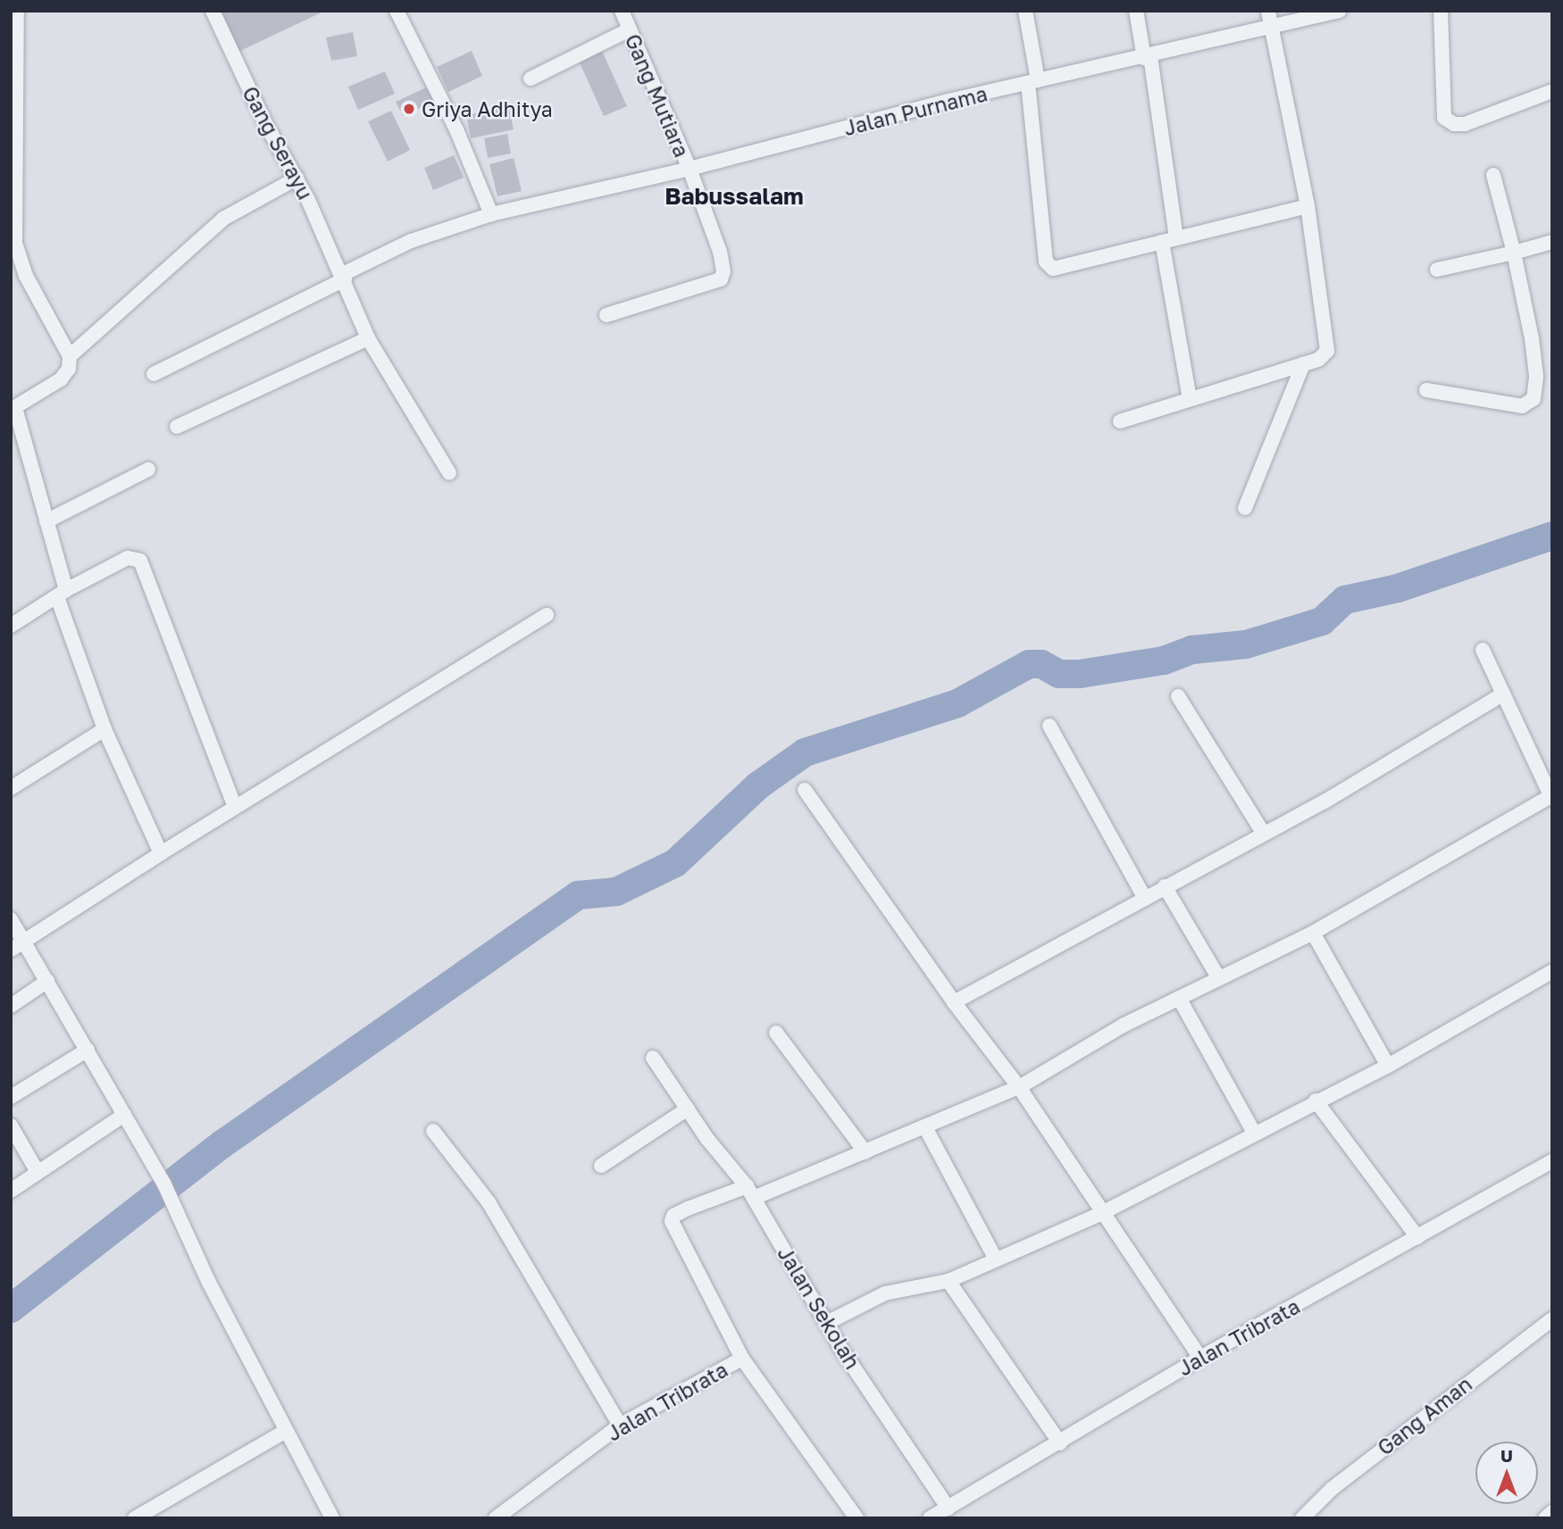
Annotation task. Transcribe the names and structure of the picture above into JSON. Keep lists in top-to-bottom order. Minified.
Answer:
{"streets":{"street":["Gang Mutiara","Jalan Purnama","Gang Serayu","Jalan Sekolah","Jalan Tribrata","Gang Aman"]},"crossings":[["Gang Mutiara","Jalan Purnama"],["Jalan Purnama","Gang Serayu"],["Jalan Sekolah","Jalan Tribrata"]],"districts":["Babussalam"],"places":["Griya Adhitya"],"north":"top"}
